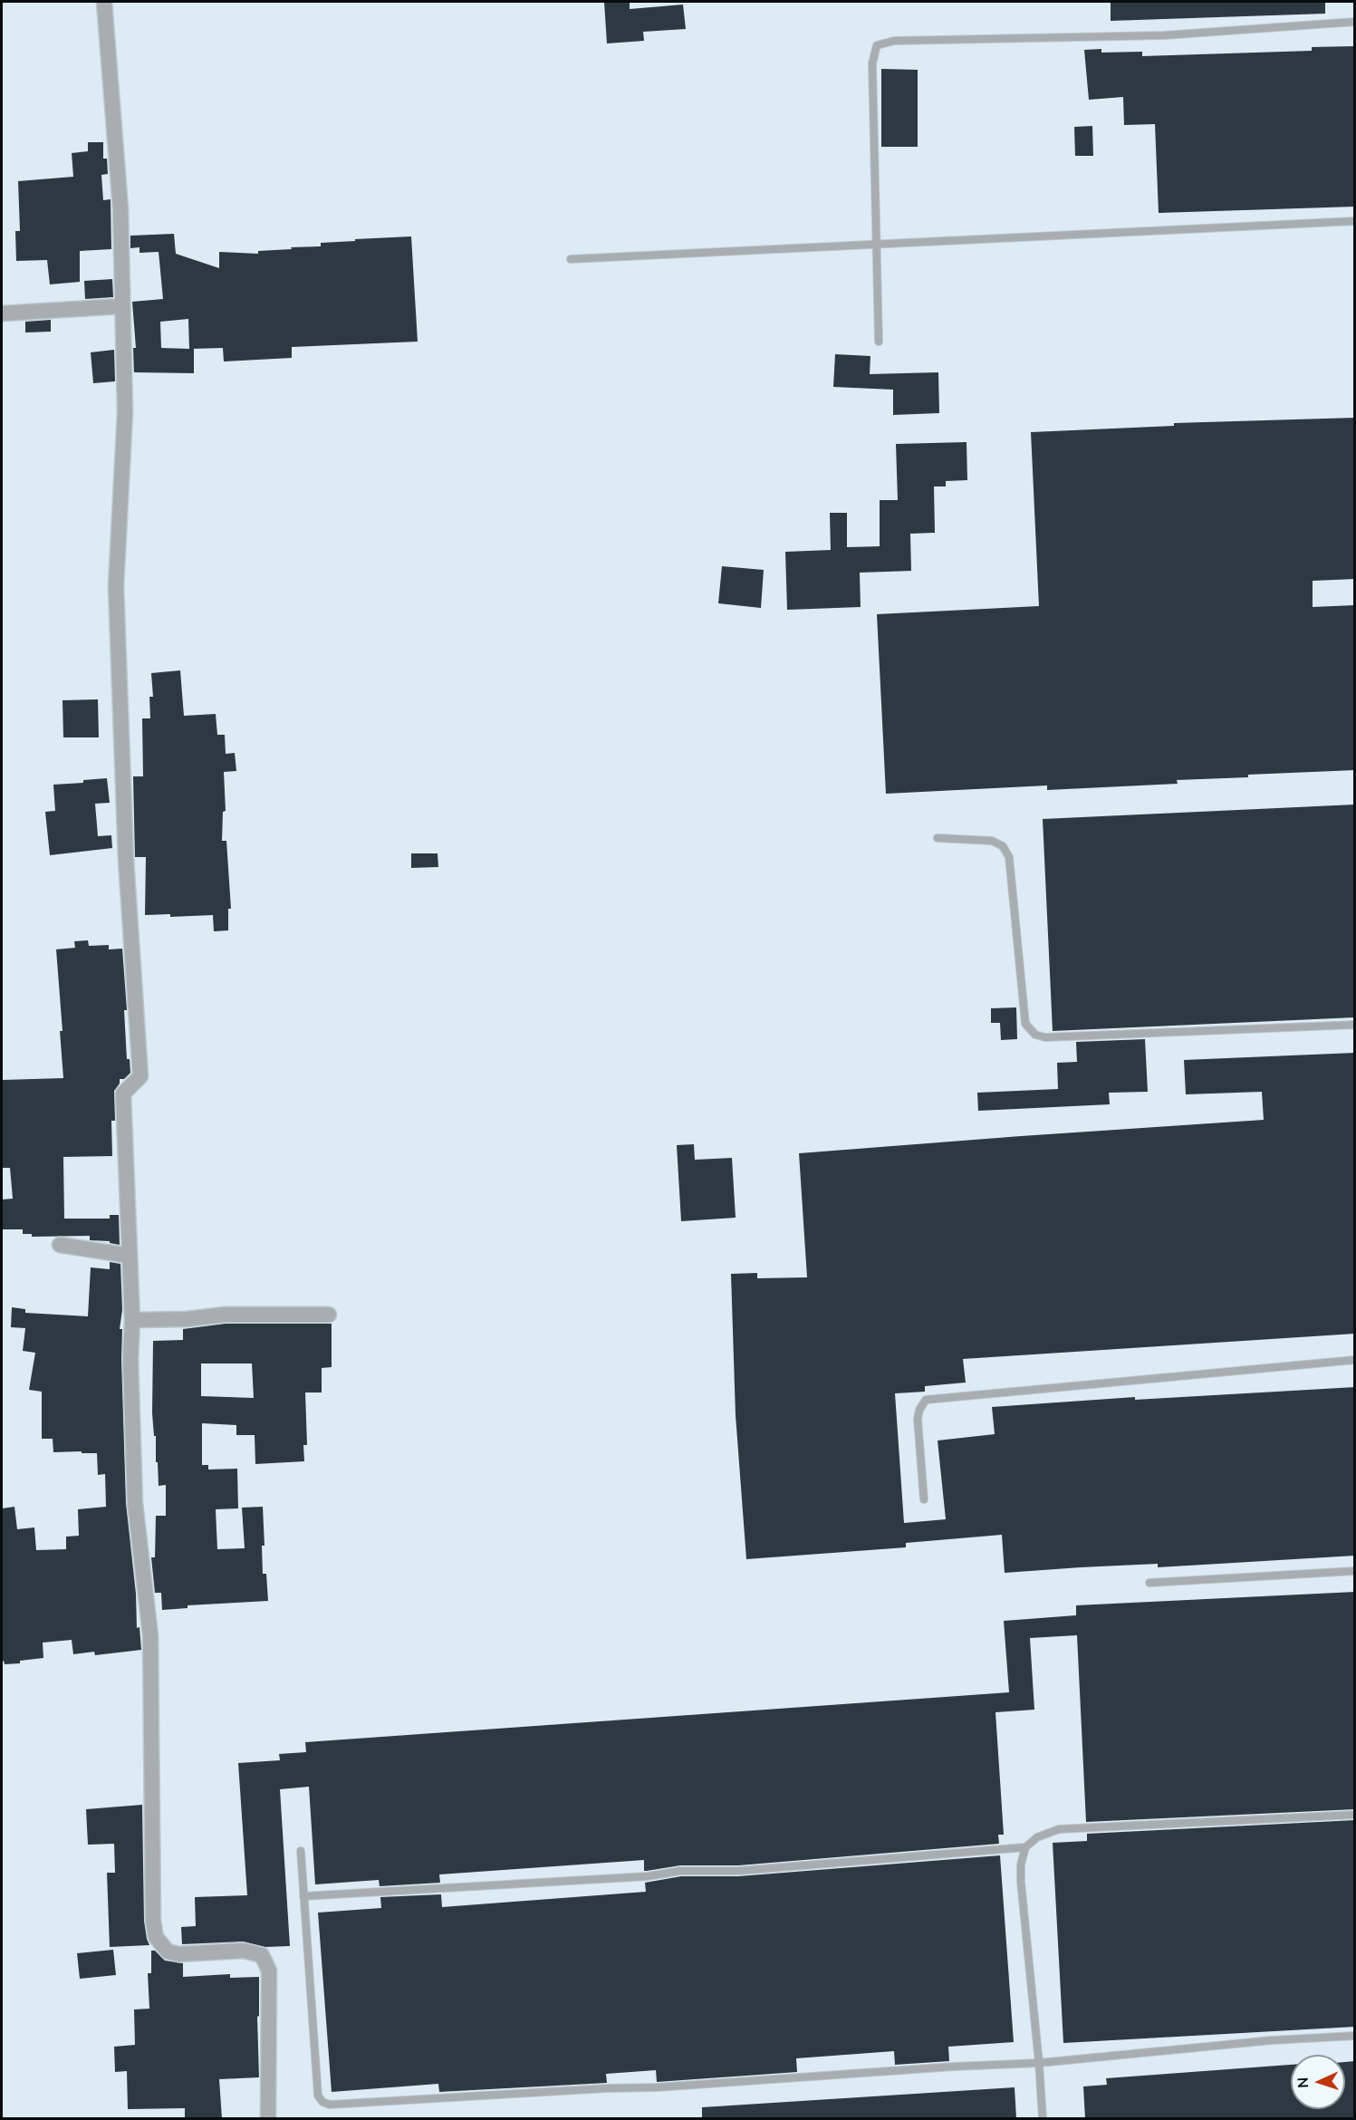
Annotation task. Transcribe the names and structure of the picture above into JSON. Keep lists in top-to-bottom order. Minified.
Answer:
{"north":"left"}
